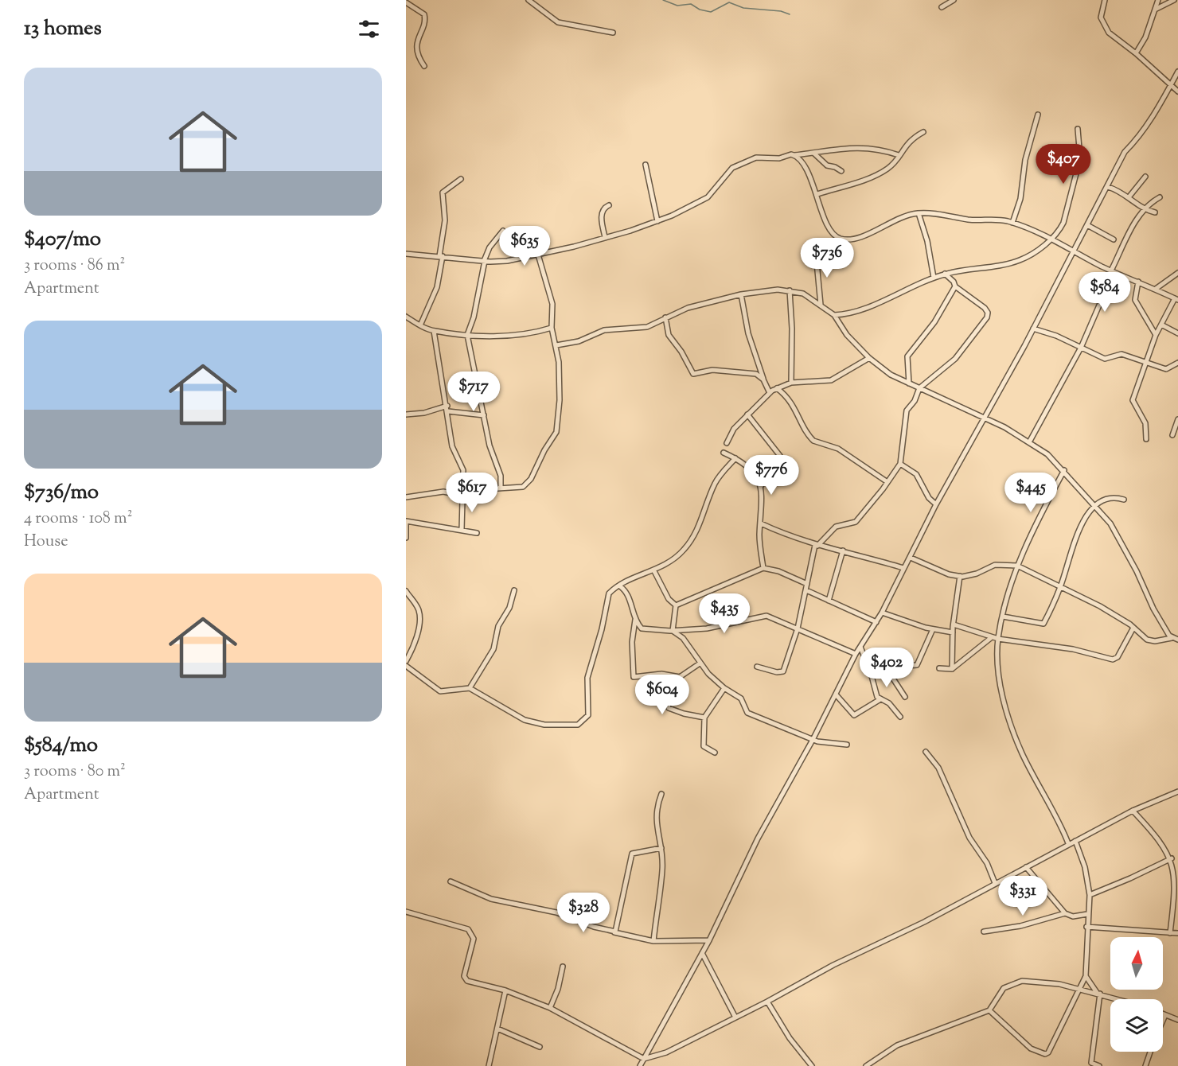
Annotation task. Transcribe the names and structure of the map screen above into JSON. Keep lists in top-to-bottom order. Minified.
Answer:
{"north":"top","page":{"heading":"13 homes","list":[{"name":"$407/mo","note":"3 rooms · 86 m² · Apartment"},{"name":"$736/mo","note":"4 rooms · 108 m² · House"},{"name":"$584/mo","note":"3 rooms · 80 m² · Apartment"}],"price":["$407","$635","$736","$584","$717","$776","$617","$445","$435","$402","$604","$331","$328"]}}
